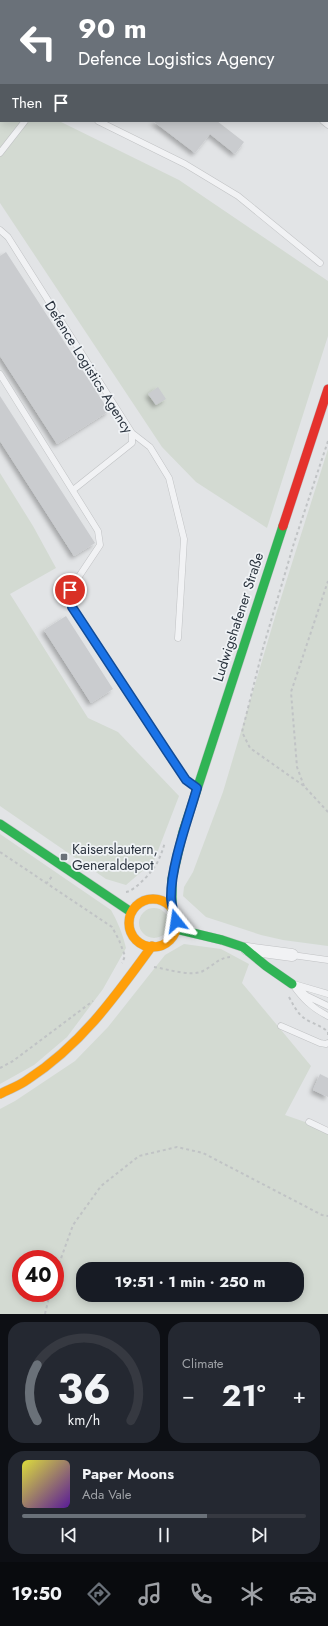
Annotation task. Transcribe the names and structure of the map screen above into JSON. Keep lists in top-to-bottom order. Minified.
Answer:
{"streets":{"street":["Ludwigshafener Straße"],"lane":["Defence Logistics Agency"]},"places":{"transit":["Kaiserslautern, Generaldepot"]},"page":{"turn":["90 m","Defence Logistics Agency"],"then":"Then","limit":"40","trip":"19:51 · 1 min · 250 m","tile":"Climate","heat":["−","21°","+"],"song":["Paper Moons","Ada Vale"],"tabs":"19:50","gauge":["36","km/h"]}}
